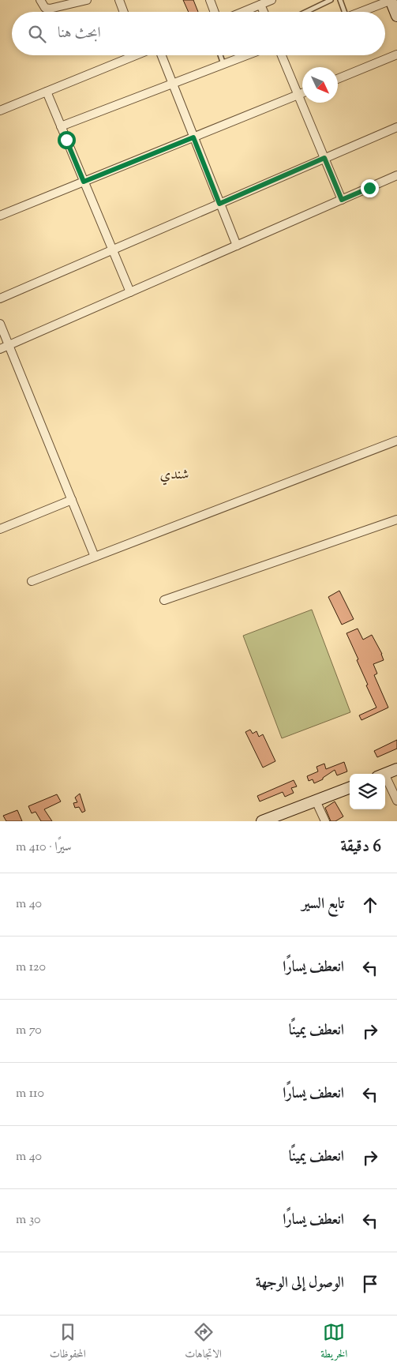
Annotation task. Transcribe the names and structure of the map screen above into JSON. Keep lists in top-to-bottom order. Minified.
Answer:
{"districts":["شندي"],"north":"bottom right","page":{"search":"ابحث هنا","heading":["6 دقيقة","سيرًا · 410 m"],"list":[["تابع السير","40 m"],["انعطف يسارًا","120 m"],["انعطف يمينًا","70 m"],["انعطف يسارًا","110 m"],["انعطف يمينًا","40 m"],["انعطف يسارًا","30 m"],"الوصول إلى الوجهة"],"nav":["الخريطة","الاتجاهات","المحفوظات"]}}
